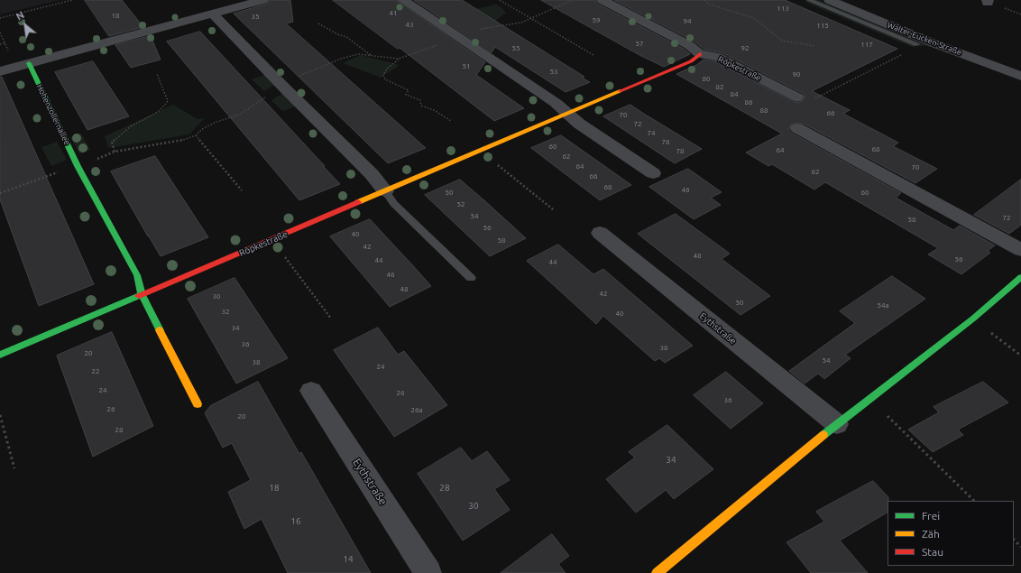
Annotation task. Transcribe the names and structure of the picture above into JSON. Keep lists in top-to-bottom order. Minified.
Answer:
{"streets":{"street":["Walter-Eucken-Straße","Röpkestraße","Hohenzollernallee","Eythstraße"]},"house_numbers":["113","41","18","35","59","94","43","115","57","117","55","92","51","53","90","80","82","84","86","88","66","70","72","74","76","60","68","64","78","62","64","70","62","66","68","46","50","60","52","54","72","58","56","40","58","42","48","56","44","44","46","48","42","30","50","54a","32","40","34","36","38","20","54","38","24","22","24","26","36","26","26a","20","28","34","18","28","30","16","14"],"legend":["Frei","Zäh","Stau"],"north":"top left"}
